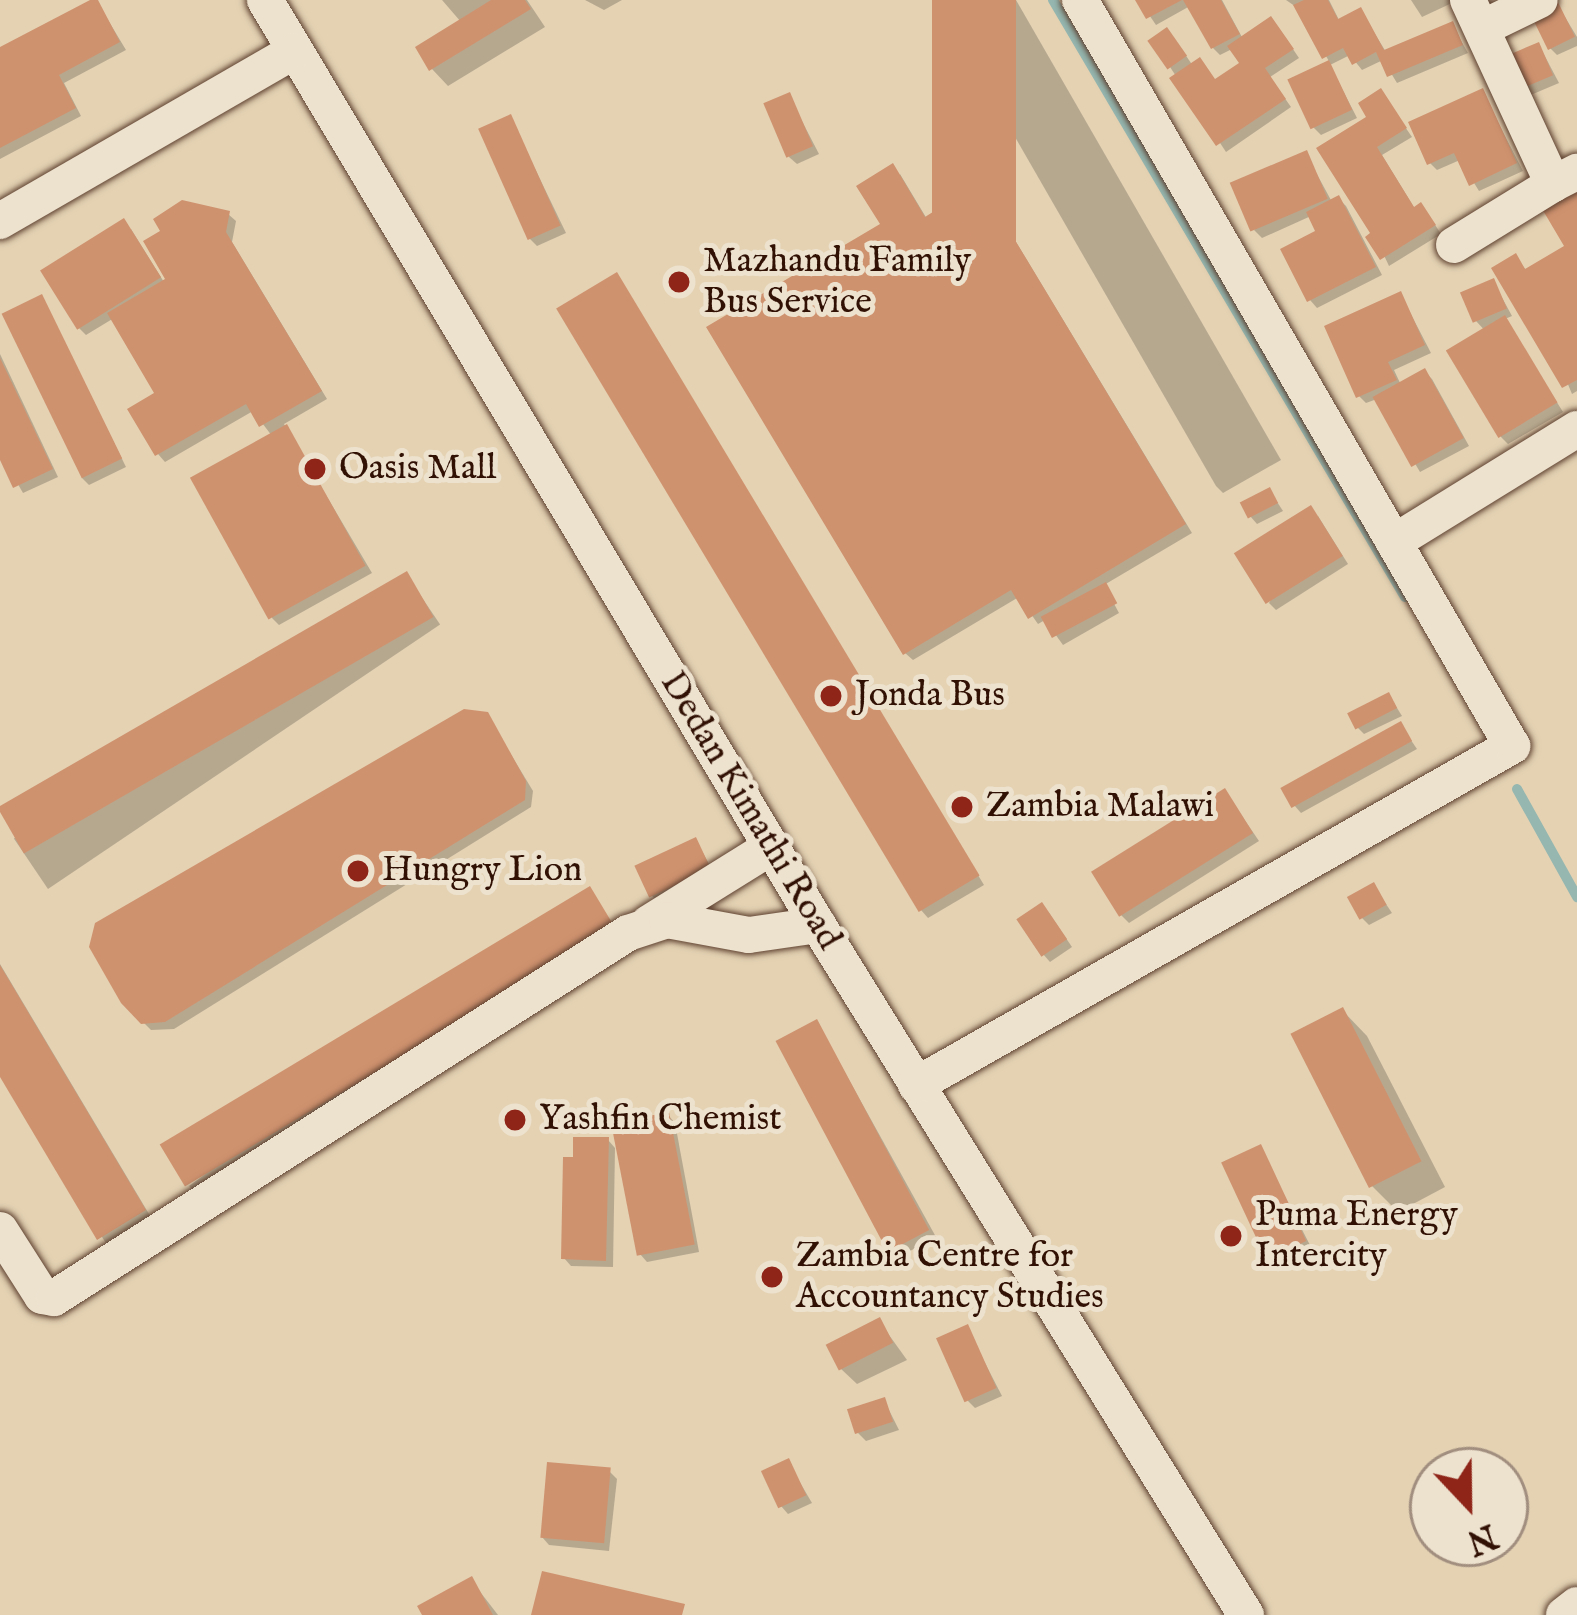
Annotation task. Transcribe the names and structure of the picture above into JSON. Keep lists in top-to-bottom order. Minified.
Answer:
{"streets":{"street":["Dedan Kimathi Road"]},"places":["Mazhandu Family Bus Service","Oasis Mall","Jonda Bus","Zambia Malawi","Hungry Lion","Yashfin Chemist","Puma Energy Intercity","Zambia Centre for Accountancy Studies"],"north":"bottom"}
